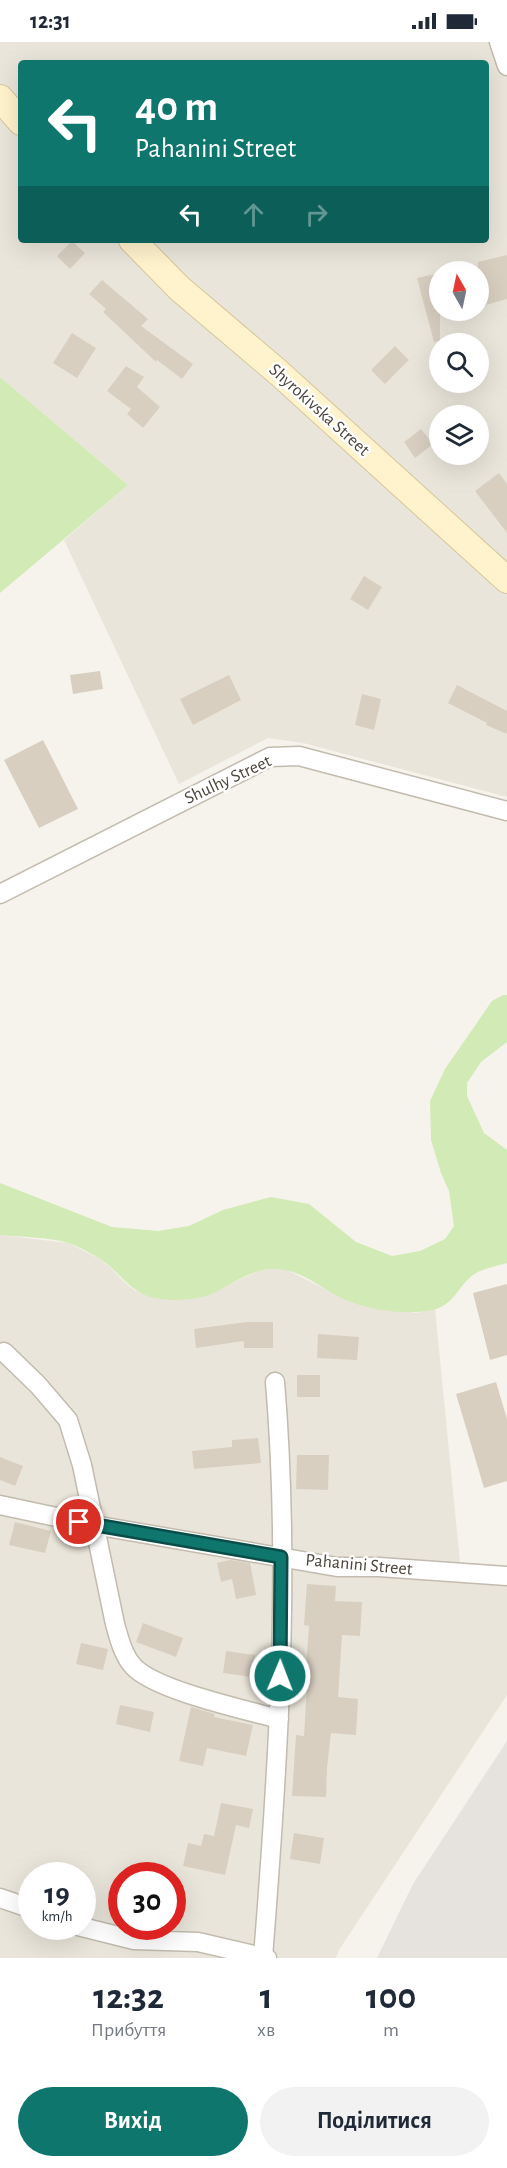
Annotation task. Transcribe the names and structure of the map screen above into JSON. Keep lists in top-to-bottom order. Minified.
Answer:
{"streets":{"main road":["Shyrokivska Street"],"street":["Shulhy Street","Pahanini Street"]},"north":"top","page":{"status":"12:31","turn":["40 m","Pahanini Street"],"speed":"19 km/h","limit":"30","eta":["12:32","Прибуття","1","хв","100","m"],"buttons":["Вихід","Поділитися"]}}
